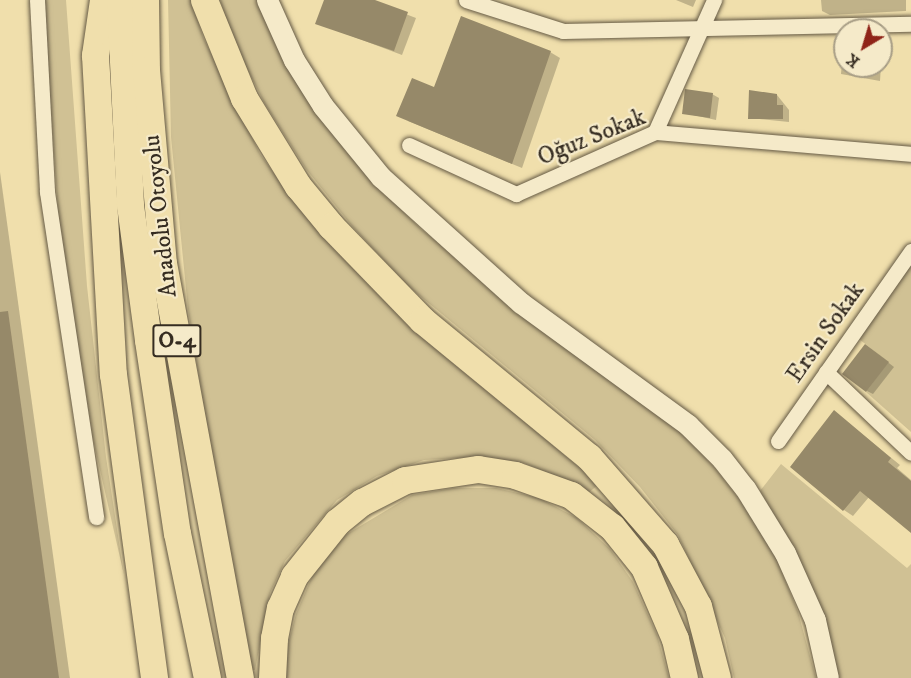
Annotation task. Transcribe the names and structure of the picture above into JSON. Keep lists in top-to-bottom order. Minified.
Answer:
{"streets":{"highway":["Anadolu Otoyolu","O-4"],"street":["Oğuz Sokak","Ersin Sokak"]},"north":"bottom left"}
